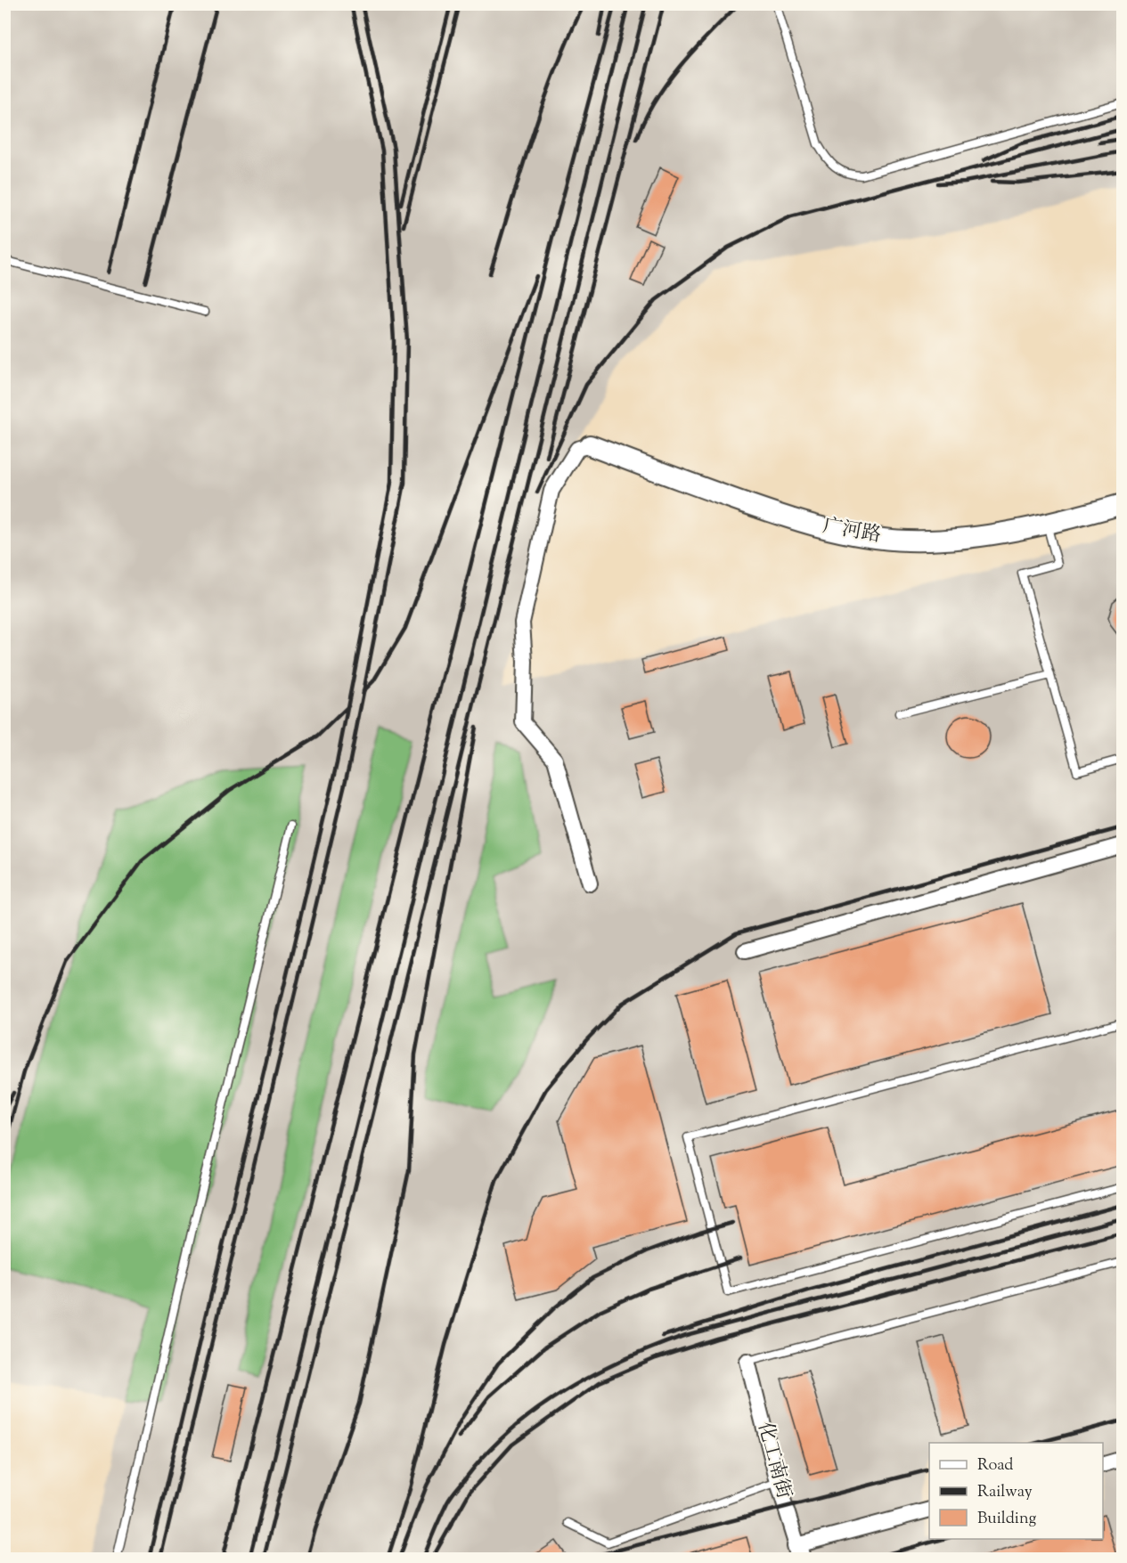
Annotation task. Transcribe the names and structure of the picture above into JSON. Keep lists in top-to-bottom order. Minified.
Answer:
{"streets":{"street":["广河路","化工南街"]},"legend":["Road","Railway","Building"]}
